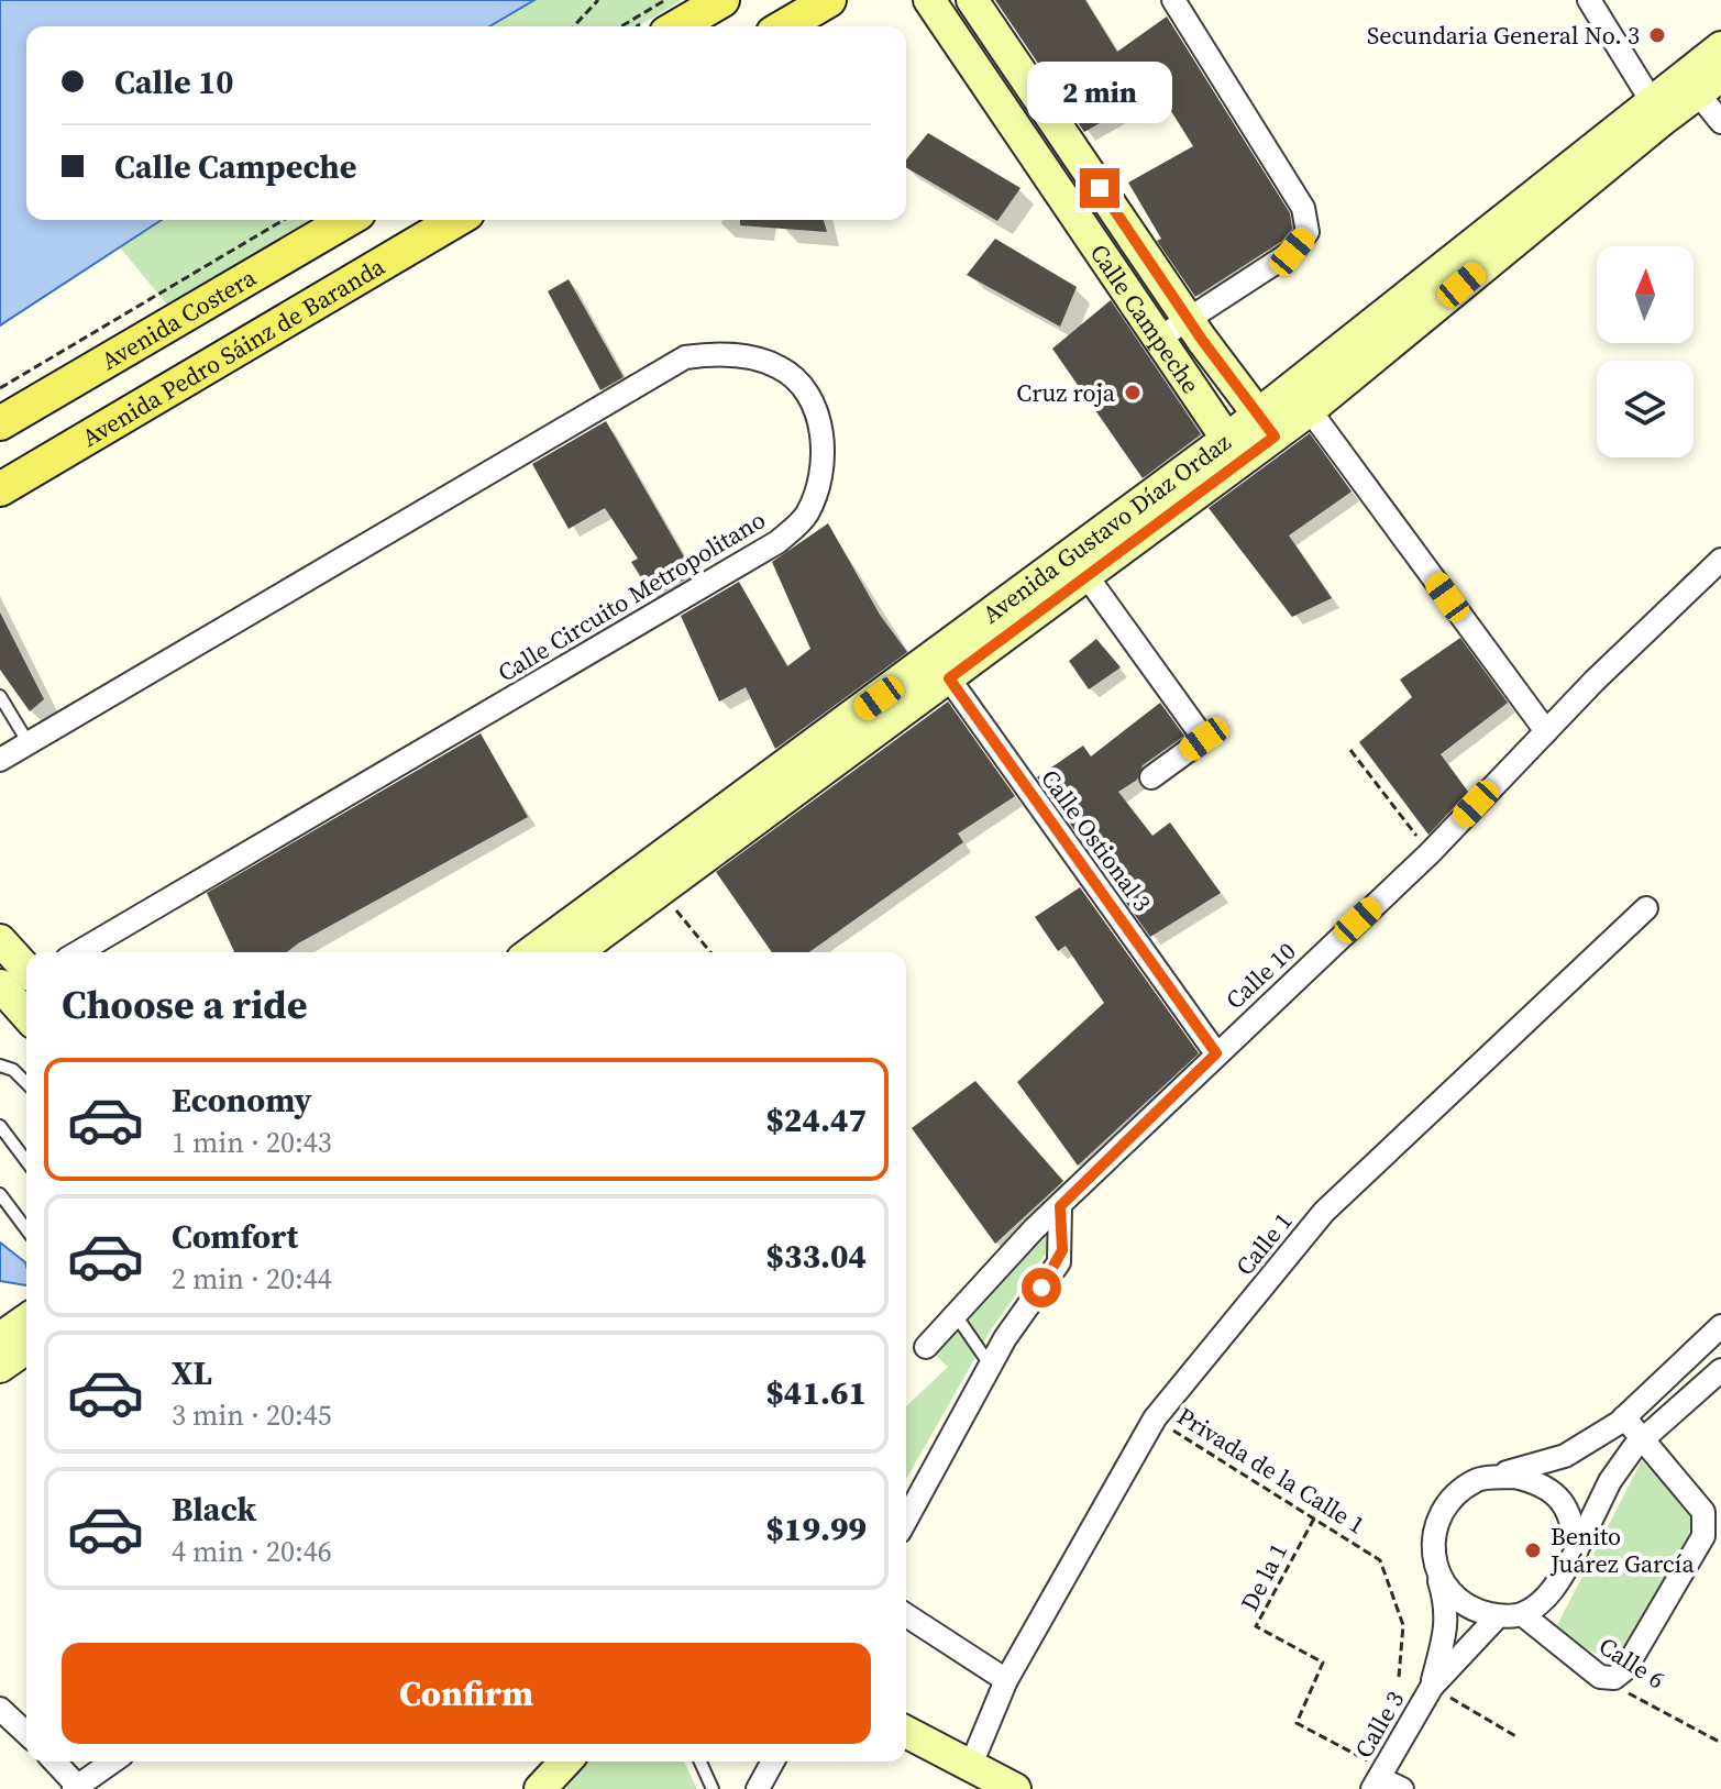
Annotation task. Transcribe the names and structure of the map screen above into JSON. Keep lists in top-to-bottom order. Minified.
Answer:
{"streets":{"main road":["Avenida Costera","Avenida Pedro Sáinz de Baranda"],"street":["Calle Campeche","Avenida Gustavo Díaz Ordaz","Calle Circuito Metropolitano","Calle Ostional 3","Calle 10","Calle 1","Calle 6","Calle 3"],"path":["Privada de la Calle 1","De la 1"]},"crossings":[["Calle Campeche","Avenida Gustavo Díaz Ordaz"],["Avenida Gustavo Díaz Ordaz","Calle Ostional 3"],["Calle Ostional 3","Calle 10"],["Calle 1","Privada de la Calle 1"],["Privada de la Calle 1","De la 1"],["De la 1","Calle 3"],["Calle 6","Calle 3"]],"places":["Secundaria General No. 3","Cruz roja","Benito Juárez García"],"north":"top","page":{"banner":["Calle 10","Calle Campeche"],"bubble":"2 min","heading":"Choose a ride","list":[{"name":"Economy","note":"1 min · 20:43","value":"$24.47"},{"name":"Comfort","note":"2 min · 20:44","value":"$33.04"},{"name":"XL","note":"3 min · 20:45","value":"$41.61"},{"name":"Black","note":"4 min · 20:46","value":"$19.99"}],"buttons":"Confirm"}}
